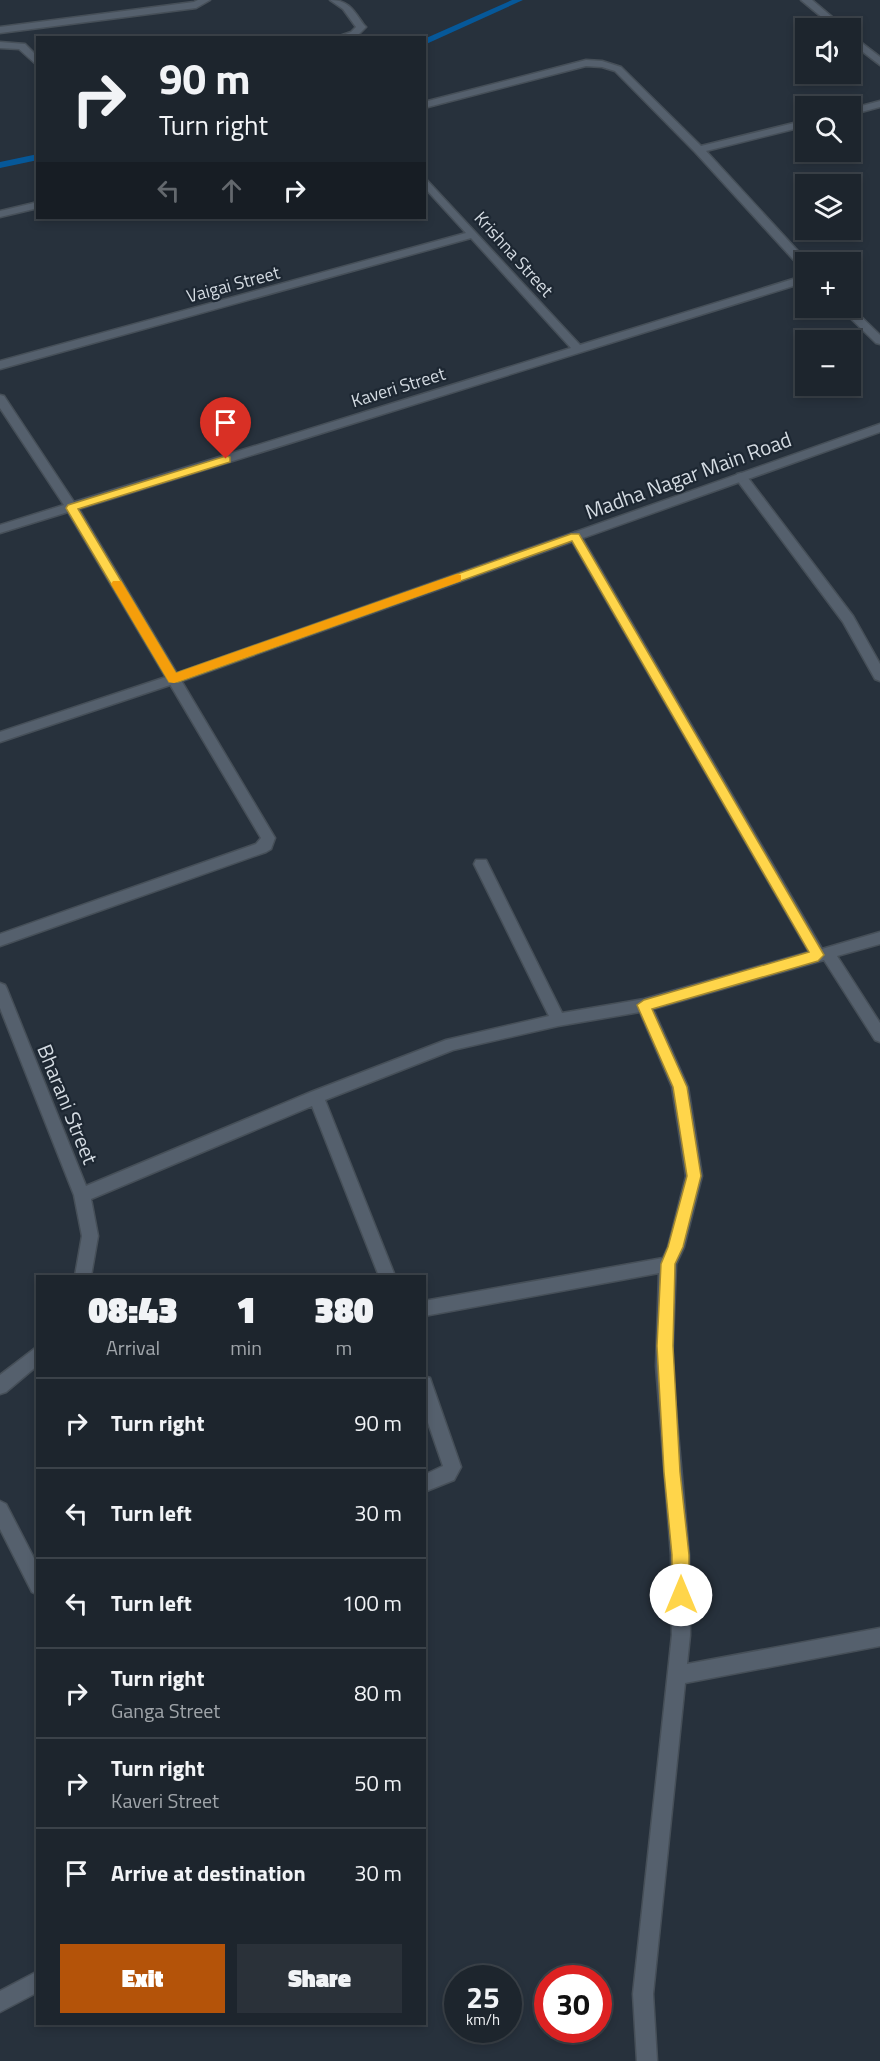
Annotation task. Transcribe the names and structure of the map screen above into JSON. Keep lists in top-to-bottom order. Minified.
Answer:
{"streets":{"street":["Krishna Street","Vaigai Street","Kaveri Street","Madha Nagar Main Road","Bharani Street"]},"crossings":[["Krishna Street","Vaigai Street"],["Krishna Street","Kaveri Street"]],"page":{"map_buttons":["+","−"],"turn":["90 m","Turn right"],"eta":["08:43","Arrival","1","min","380","m"],"list":[{"name":"Turn right","value":"90 m"},{"name":"Turn left","value":"30 m"},{"name":"Turn left","value":"100 m"},{"name":"Turn right","note":"Ganga Street","value":"80 m"},{"name":"Turn right","note":"Kaveri Street","value":"50 m"},{"name":"Arrive at destination","value":"30 m"}],"buttons":["Exit","Share"],"speed":"25 km/h","limit":"30"}}
